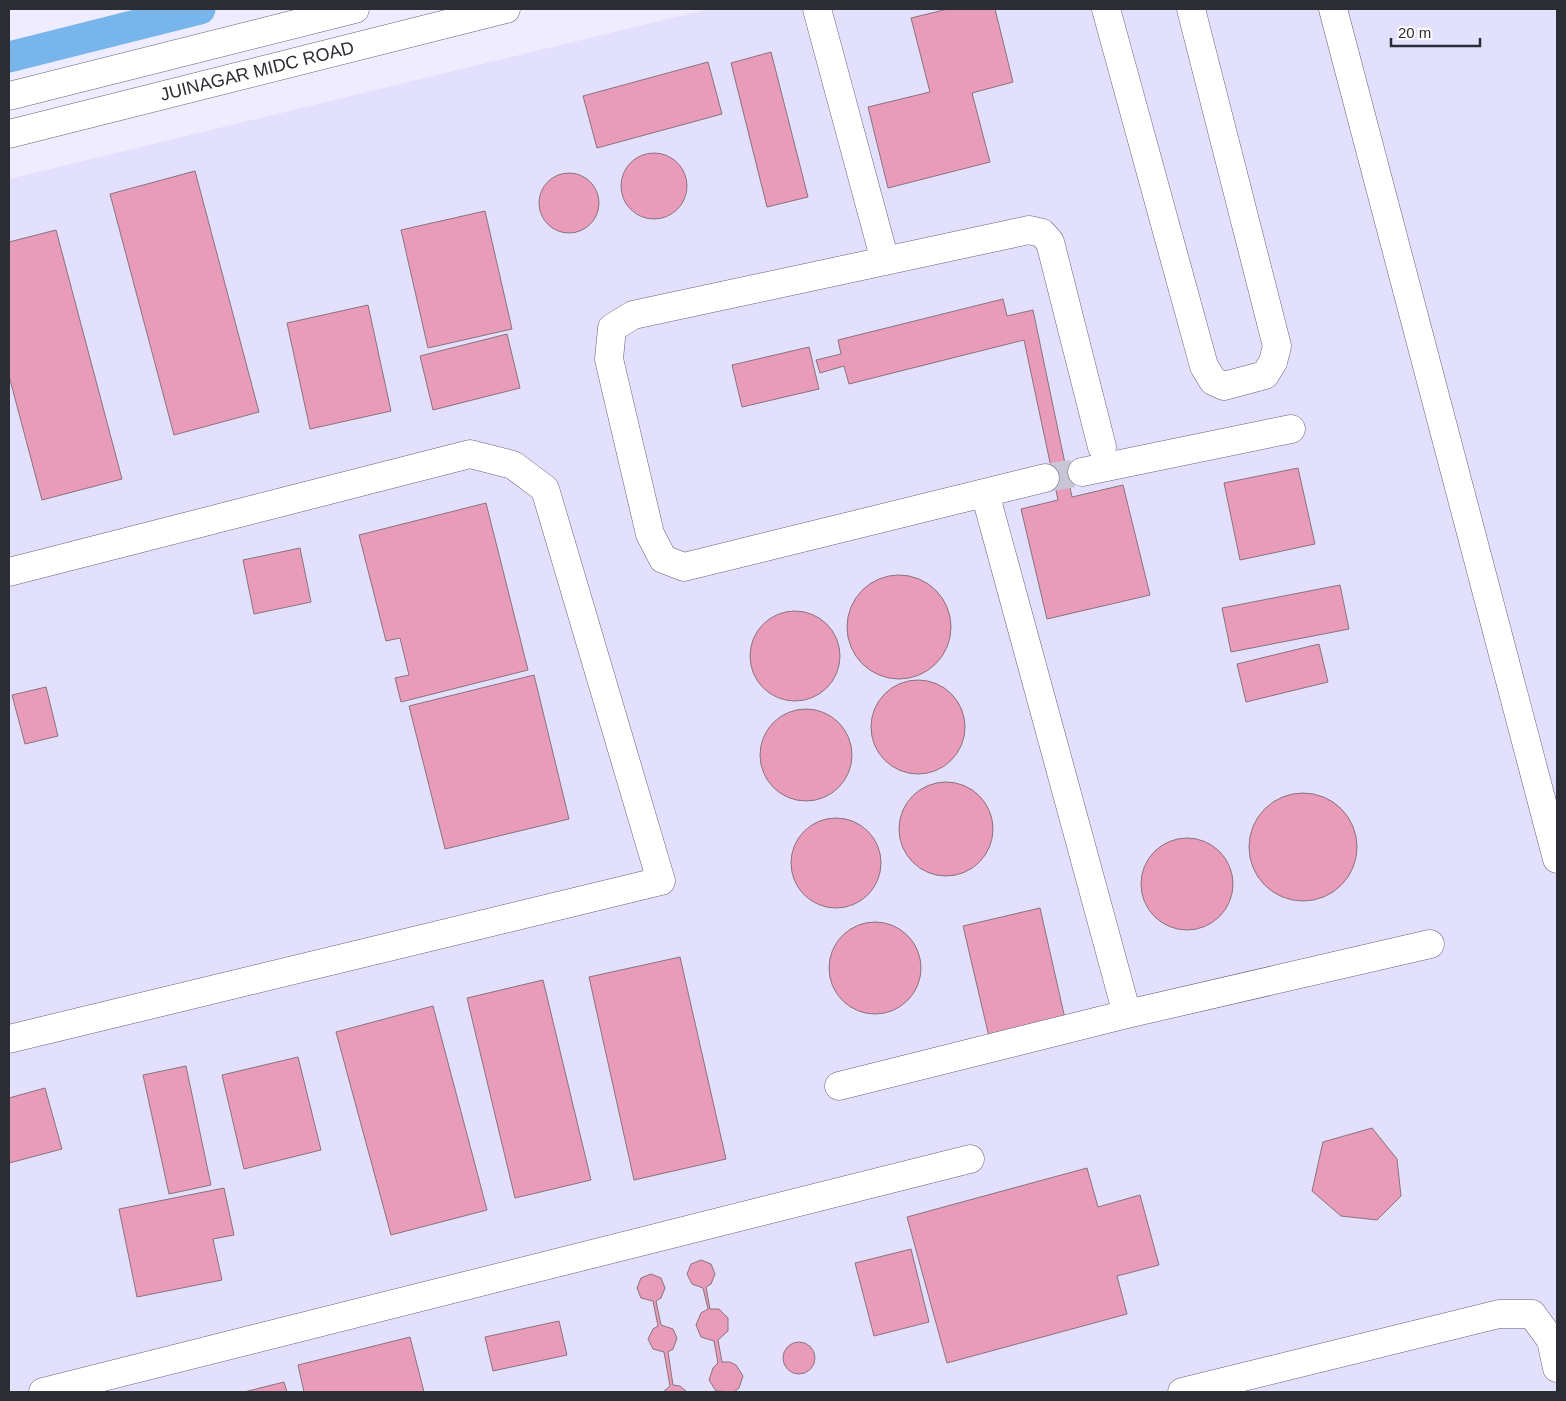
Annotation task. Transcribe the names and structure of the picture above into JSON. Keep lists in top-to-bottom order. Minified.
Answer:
{"streets":{"street":["JUINAGAR MIDC ROAD"]},"scale_bar":"20 m"}
